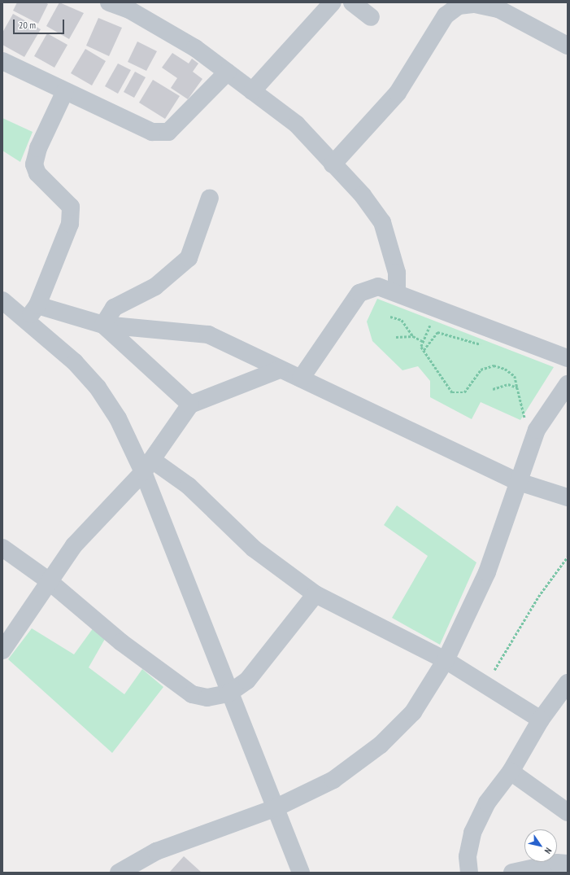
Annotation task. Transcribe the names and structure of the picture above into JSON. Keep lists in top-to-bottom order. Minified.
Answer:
{"scale_bar":"20 m","north":"bottom right"}
